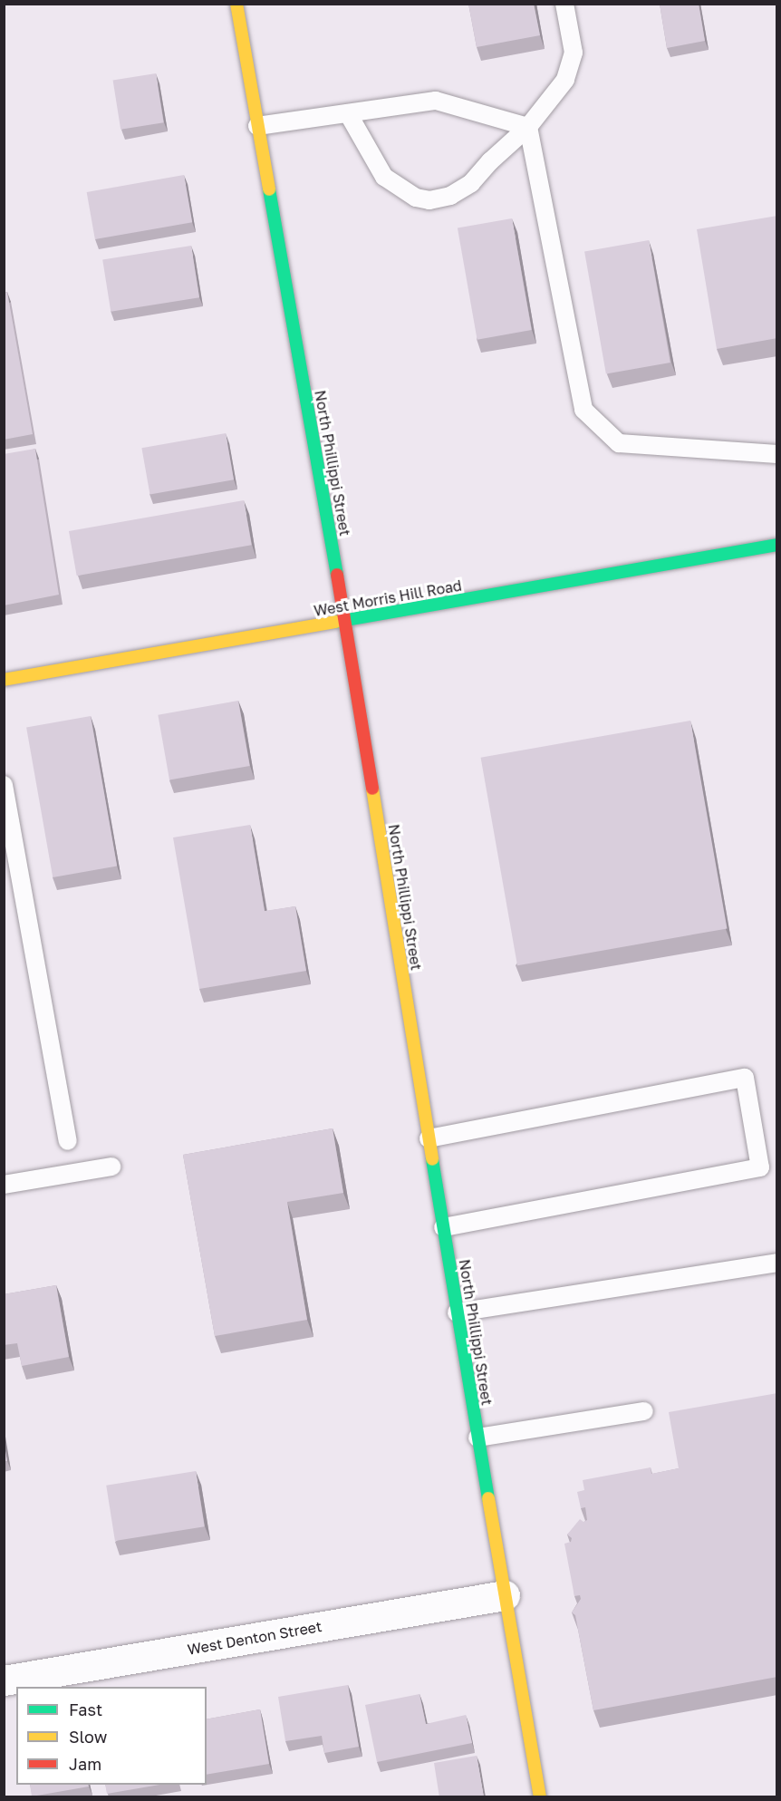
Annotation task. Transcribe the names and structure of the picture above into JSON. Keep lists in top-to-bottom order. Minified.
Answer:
{"streets":{"street":["North Phillippi Street","West Morris Hill Road","West Denton Street"]},"crossings":[["North Phillippi Street","West Morris Hill Road"],["North Phillippi Street","West Denton Street"]],"legend":["Fast","Slow","Jam"]}
